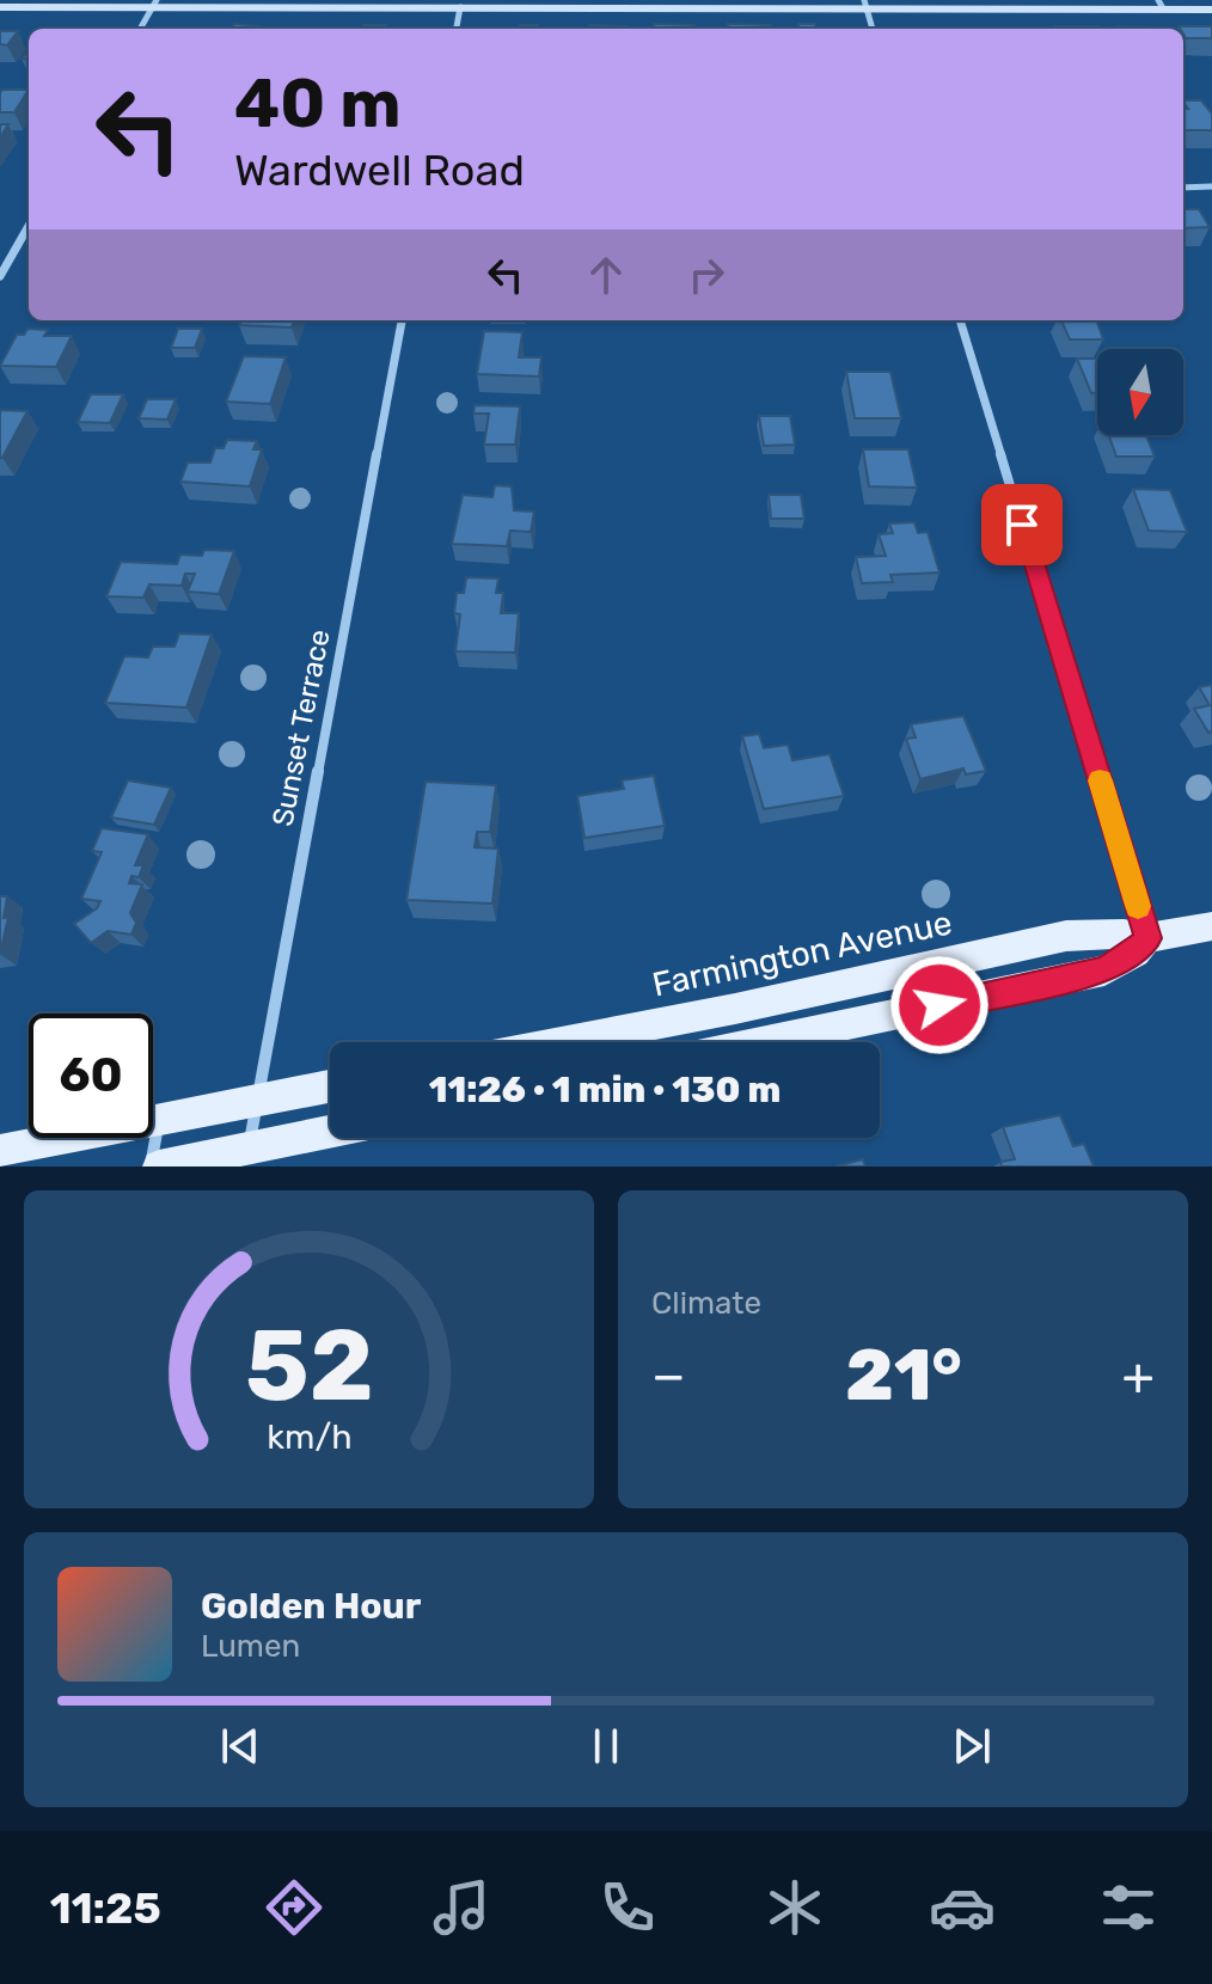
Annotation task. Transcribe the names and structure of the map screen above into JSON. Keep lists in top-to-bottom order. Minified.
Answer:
{"streets":{"main road":["Farmington Avenue"],"street":["Sunset Terrace"]},"north":"bottom","page":{"turn":["40 m","Wardwell Road"],"limit":"60","trip":"11:26 · 1 min · 130 m","tile":"Climate","heat":["−","21°","+"],"song":["Golden Hour","Lumen"],"tabs":"11:25","gauge":["52","km/h"]}}
